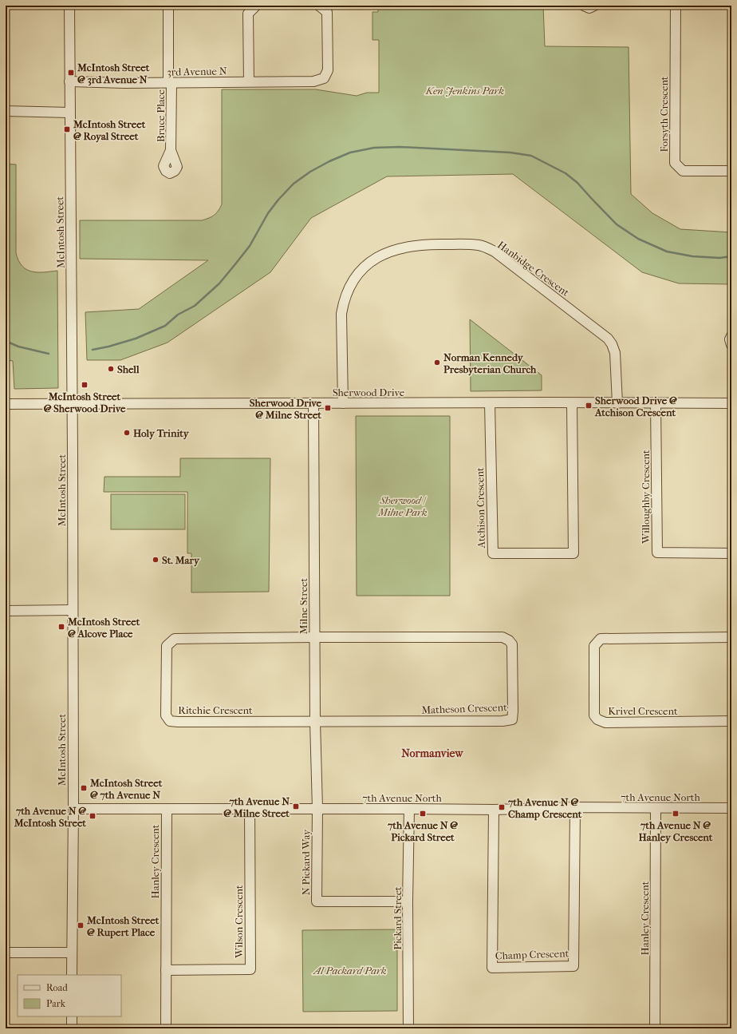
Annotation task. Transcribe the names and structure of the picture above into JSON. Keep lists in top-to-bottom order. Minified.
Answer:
{"streets":{"street":["3rd Avenue N","Forsyth Crescent","Bruce Place","McIntosh Street","Hanbidge Crescent","Sherwood Drive","Willoughby Crescent","Atchison Crescent","Milne Street","Matheson Crescent","Ritchie Crescent","Krivel Crescent","7th Avenue North","Hanley Crescent","N Pickard Way","Pickard Street","Wilson Crescent","Champ Crescent"]},"crossings":[["3rd Avenue N","Bruce Place"],["3rd Avenue N","McIntosh Street"],["McIntosh Street","Sherwood Drive"],["McIntosh Street","7th Avenue North"],["Hanbidge Crescent","Sherwood Drive"],["Sherwood Drive","Willoughby Crescent"],["Sherwood Drive","Atchison Crescent"],["Sherwood Drive","Milne Street"],["Milne Street","Matheson Crescent"],["Milne Street","Ritchie Crescent"],["Milne Street","7th Avenue North"],["Milne Street","N Pickard Way"],["Matheson Crescent","Ritchie Crescent"],["7th Avenue North","Hanley Crescent"],["7th Avenue North","N Pickard Way"],["7th Avenue North","Pickard Street"],["7th Avenue North","Wilson Crescent"],["7th Avenue North","Champ Crescent"],["Hanley Crescent","Wilson Crescent"],["N Pickard Way","Pickard Street"]],"districts":["Normanview"],"parks":["Ken Jenkins Park","Sherwood / Milne Park","Al Packard Park"],"places":{"transit":["McIntosh Street @ 3rd Avenue N","McIntosh Street @ Royal Street","McIntosh Street @ Sherwood Drive","Sherwood Drive @ Atchison Crescent","Sherwood Drive @ Milne Street","McIntosh Street @ Alcove Place","McIntosh Street @ 7th Avenue N","7th Avenue N @ Milne Street","7th Avenue N @ Champ Crescent","7th Avenue N @ Pickard Street","7th Avenue N @ Hanley Crescent","7th Avenue N @ McIntosh Street","McIntosh Street @ Rupert Place"],"other":["Norman Kennedy Presbyterian Church","Shell","Holy Trinity","St. Mary"]},"legend":["Road","Park"]}
